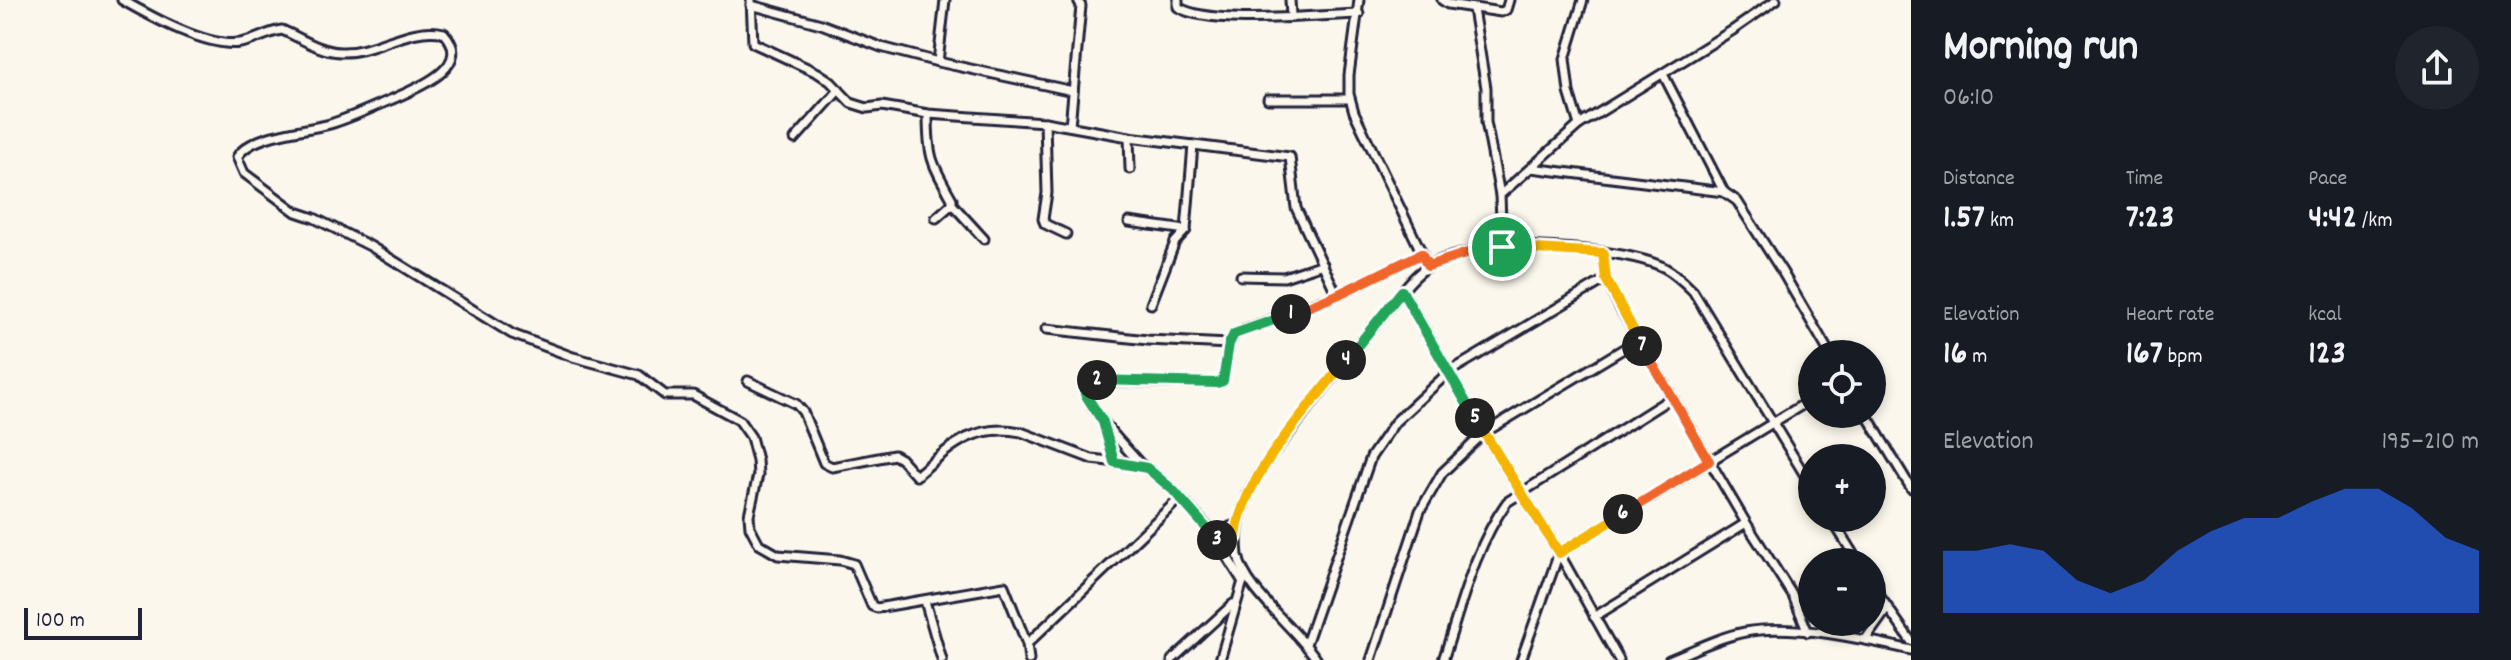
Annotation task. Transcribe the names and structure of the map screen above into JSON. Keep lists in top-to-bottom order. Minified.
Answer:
{"scale_bar":"100 m","page":{"heading":["Morning run","06:10"],"stats":[["Distance","1.57 km"],["Time","7:23"],["Pace","4:42 /km"],["Elevation","16 m"],["Heart rate","167 bpm"],["kcal","123"]],"pins":["1","7","4","2","5","6","3"],"map_buttons":["+","−"],"chart":["Elevation","195–210 m"],"scale":"100 m"}}
